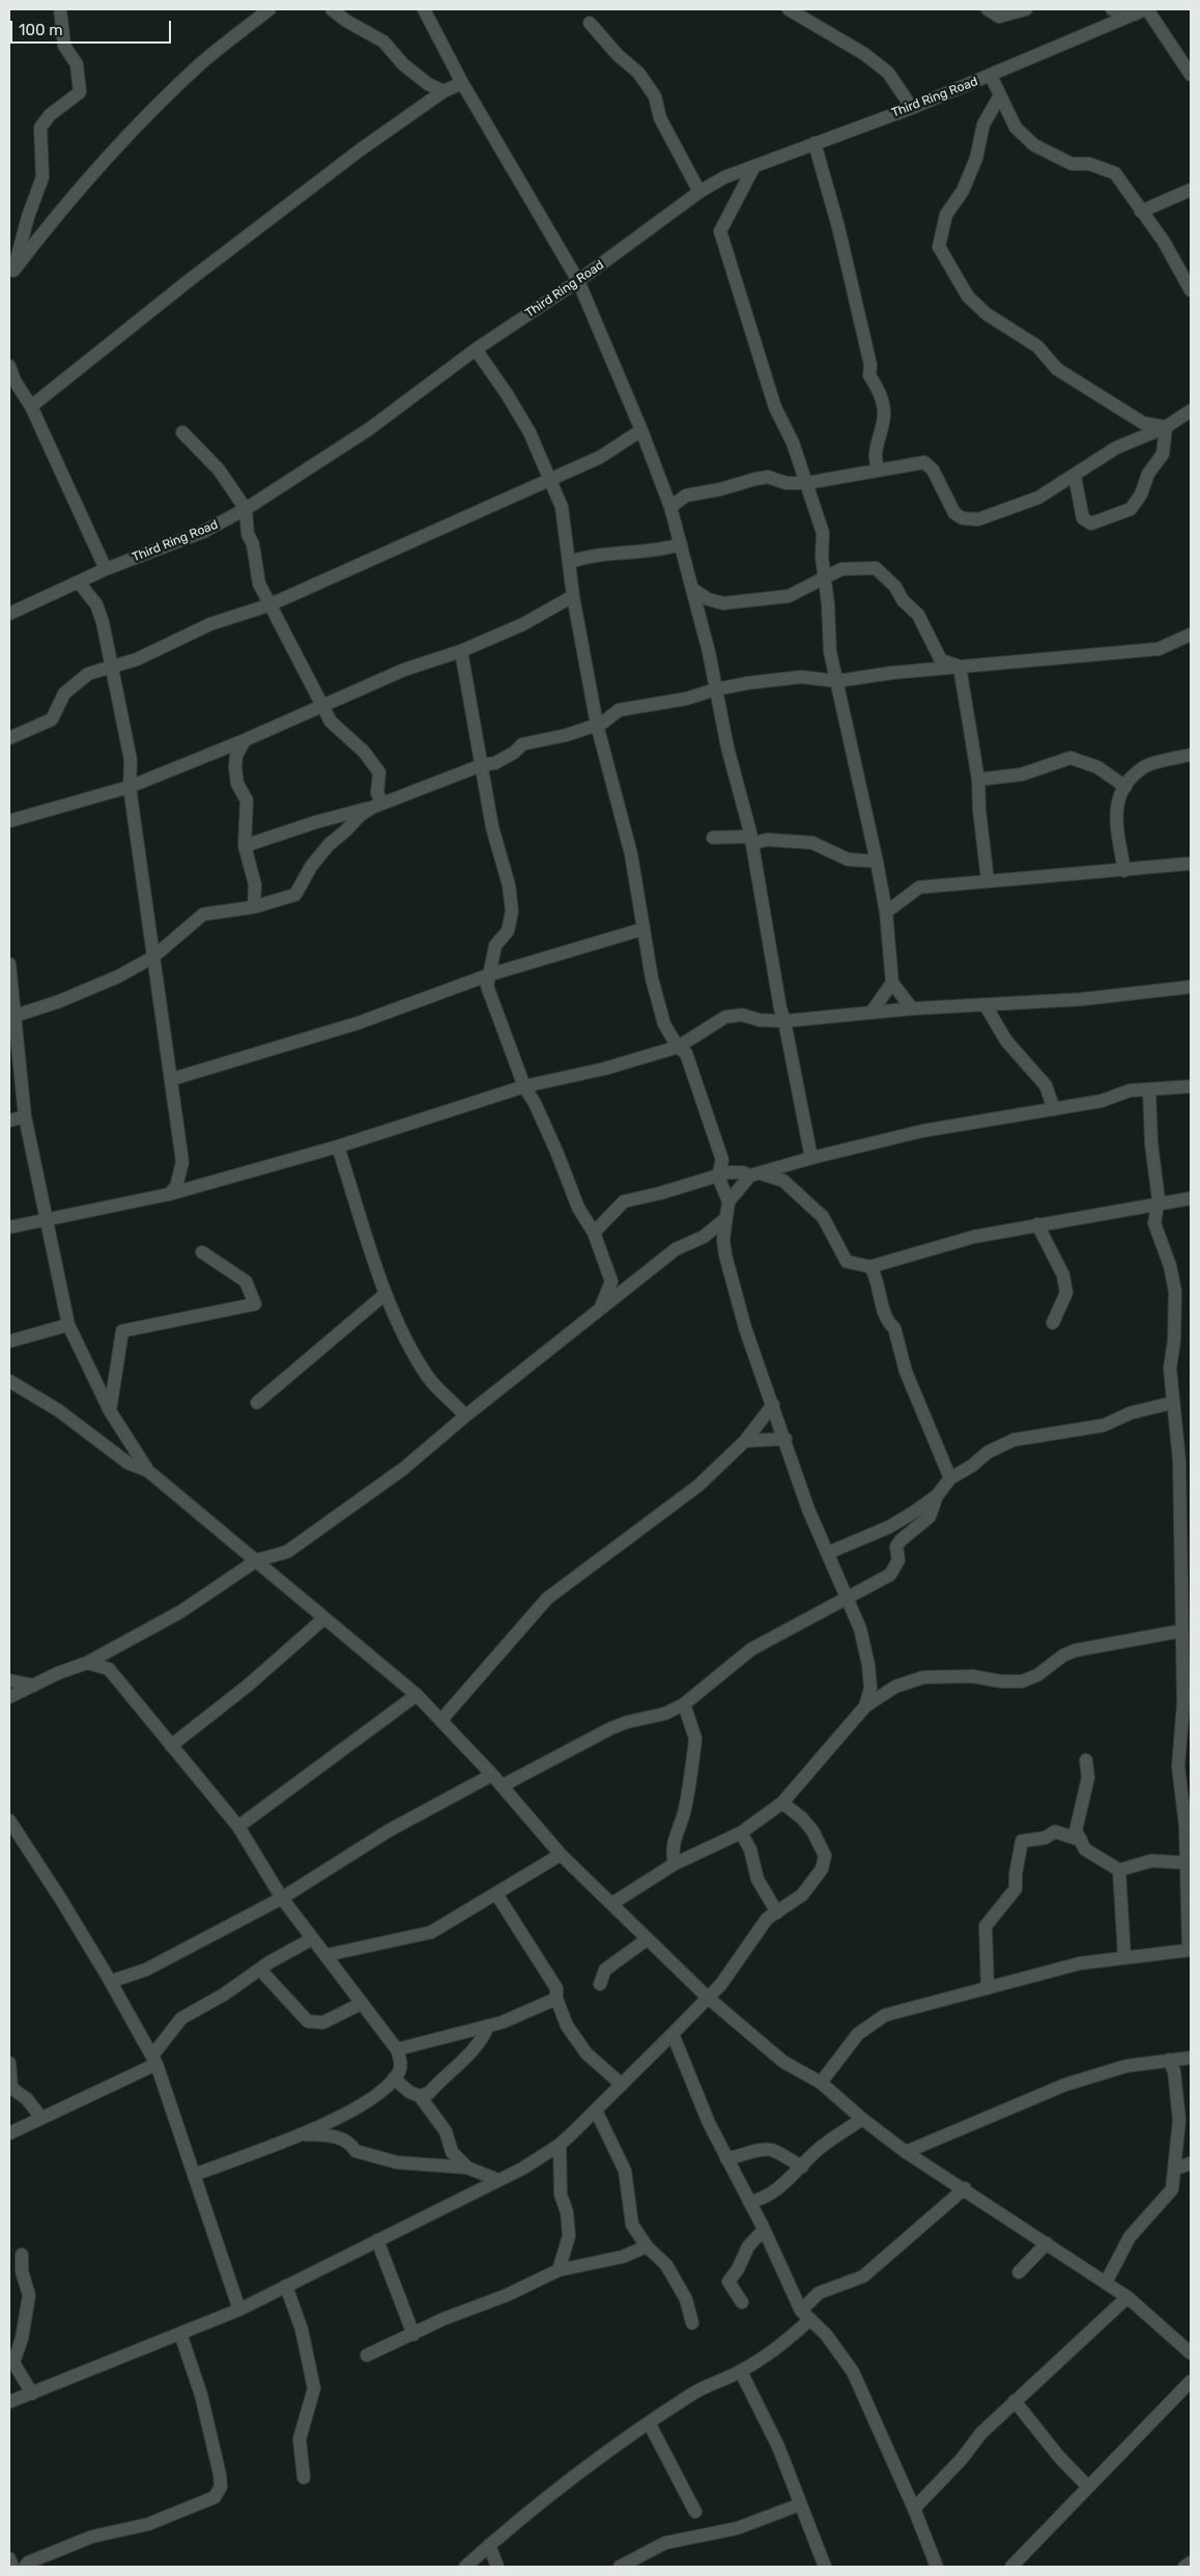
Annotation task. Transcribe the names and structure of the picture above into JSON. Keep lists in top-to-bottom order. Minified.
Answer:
{"streets":{"street":["Third Ring Road"]},"scale_bar":"100 m"}
